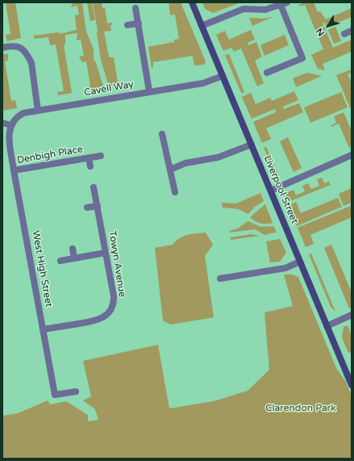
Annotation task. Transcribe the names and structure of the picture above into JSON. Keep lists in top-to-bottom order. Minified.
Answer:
{"streets":{"street":["Cavell Way","Denbigh Place","Liverpool Street","Towyn Avenue","West High Street"]},"crossings":[["Cavell Way","Liverpool Street"],["Cavell Way","West High Street"],["Denbigh Place","West High Street"],["Towyn Avenue","West High Street"]],"parks":["Clarendon Park"],"north":"bottom left"}
